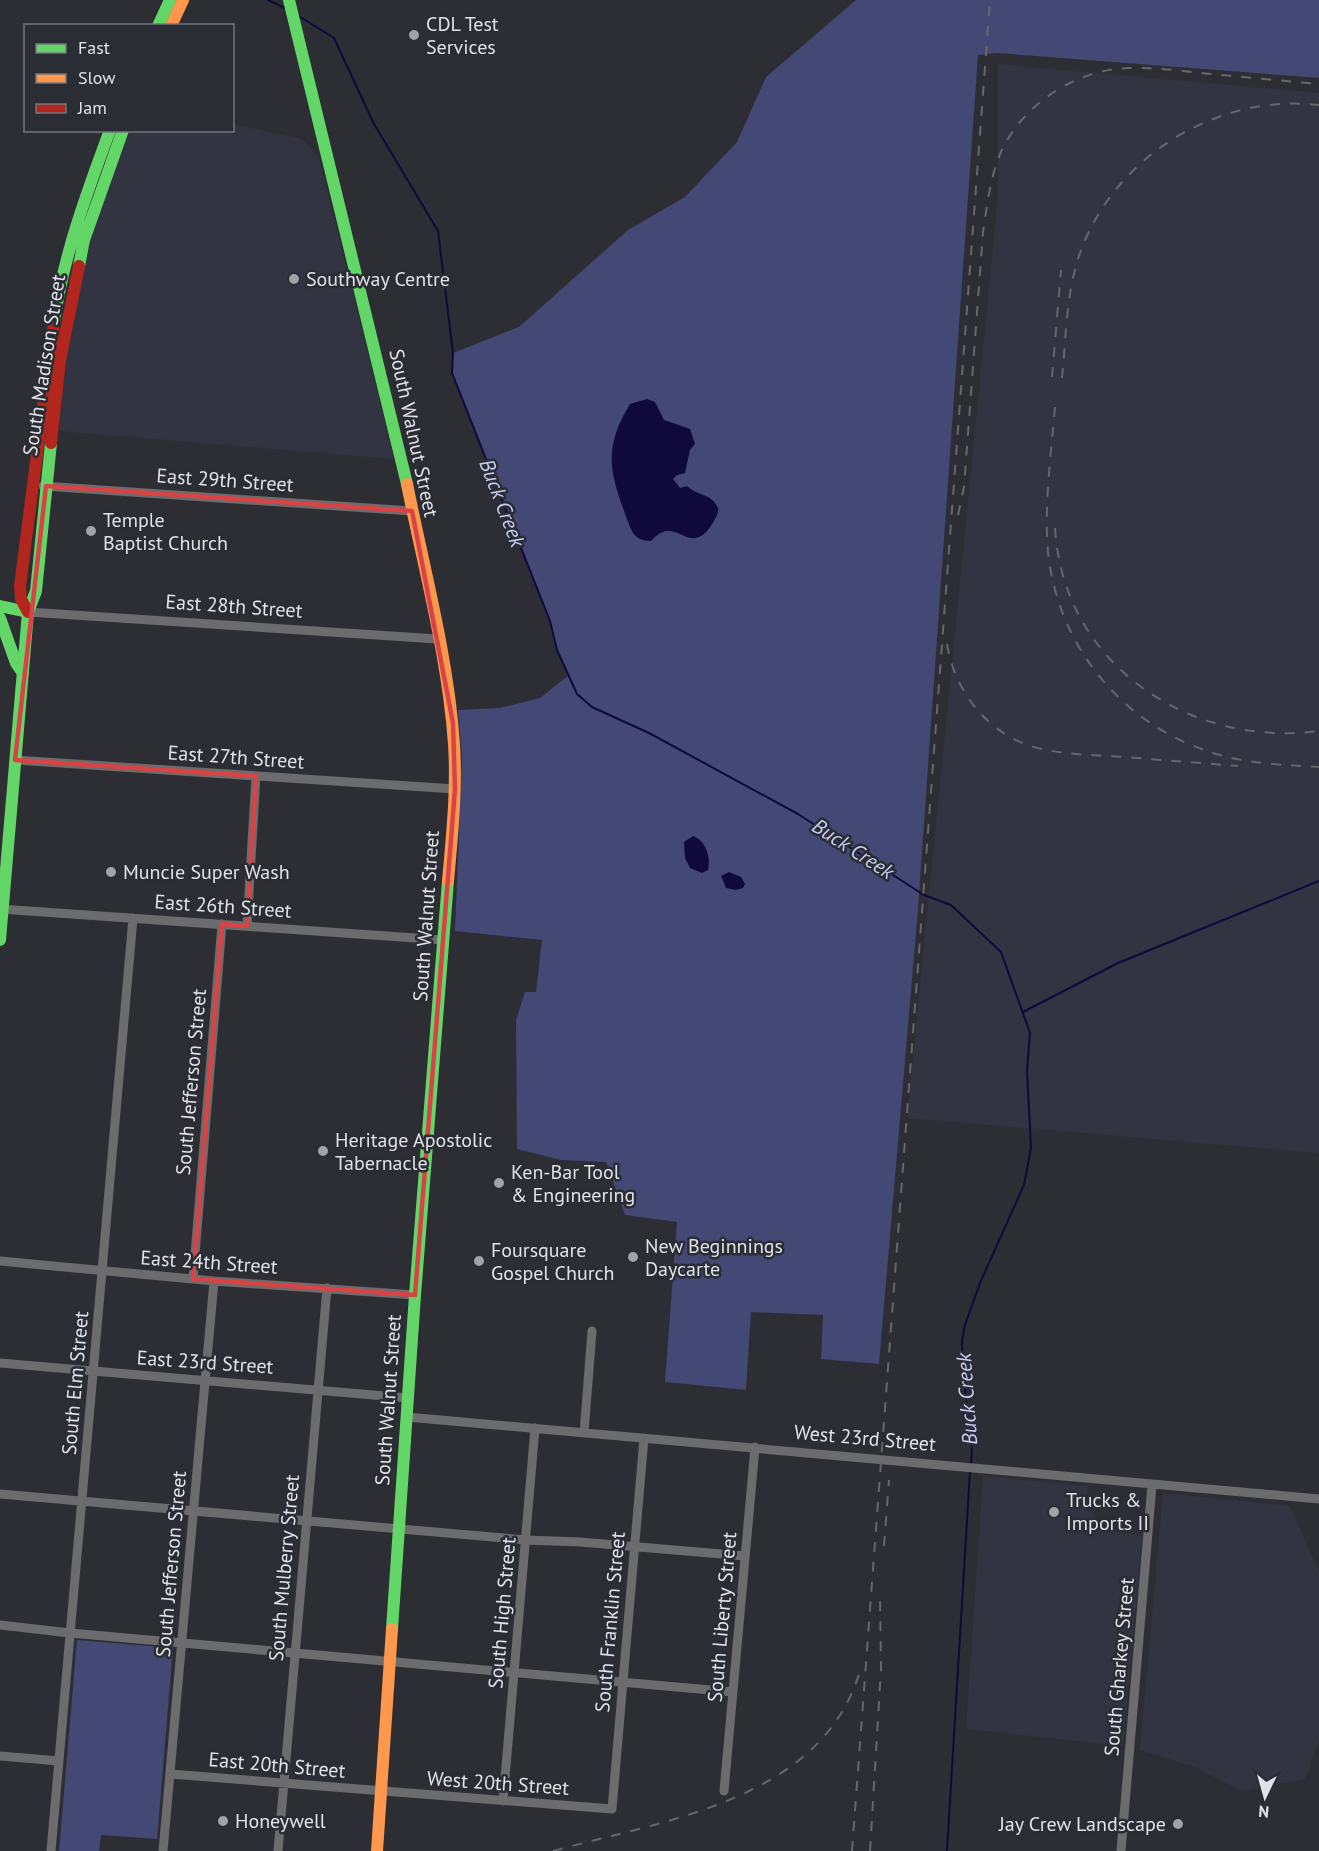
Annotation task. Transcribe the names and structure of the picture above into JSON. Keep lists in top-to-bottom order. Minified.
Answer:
{"streets":{"main road":["South Madison Street","South Walnut Street"],"street":["East 29th Street","East 28th Street","East 27th Street","East 26th Street","South Jefferson Street","East 24th Street","East 23rd Street","South Elm Street","West 23rd Street","South Mulberry Street","South High Street","South Liberty Street","South Franklin Street","South Gharkey Street","East 20th Street","West 20th Street"]},"crossings":[["South Madison Street","East 29th Street"],["South Madison Street","East 28th Street"],["South Madison Street","East 27th Street"],["South Madison Street","East 26th Street"],["South Walnut Street","East 29th Street"],["South Walnut Street","East 28th Street"],["South Walnut Street","East 27th Street"],["South Walnut Street","East 26th Street"],["South Walnut Street","East 24th Street"],["South Walnut Street","East 23rd Street"],["South Walnut Street","West 23rd Street"],["South Walnut Street","East 20th Street"],["South Walnut Street","West 20th Street"],["East 26th Street","South Jefferson Street"],["East 26th Street","South Elm Street"],["South Jefferson Street","East 24th Street"],["South Jefferson Street","East 23rd Street"],["South Jefferson Street","East 20th Street"],["East 24th Street","South Elm Street"],["East 24th Street","South Mulberry Street"],["East 23rd Street","South Elm Street"],["East 23rd Street","South Mulberry Street"],["West 23rd Street","South High Street"],["West 23rd Street","South Liberty Street"],["West 23rd Street","South Franklin Street"],["West 23rd Street","South Gharkey Street"],["South Mulberry Street","East 20th Street"],["South High Street","West 20th Street"],["South Franklin Street","West 20th Street"],["East 20th Street","West 20th Street"]],"water":["Buck Creek"],"places":["CDL Test Services","Southway Centre","Temple Baptist Church","Muncie Super Wash","Heritage Apostolic Tabernacle","Ken-Bar Tool & Engineering","New Beginnings Daycarte","Foursquare Gospel Church","Trucks & Imports II","Honeywell","Jay Crew Landscape"],"legend":["Fast","Slow","Jam"],"north":"bottom"}
